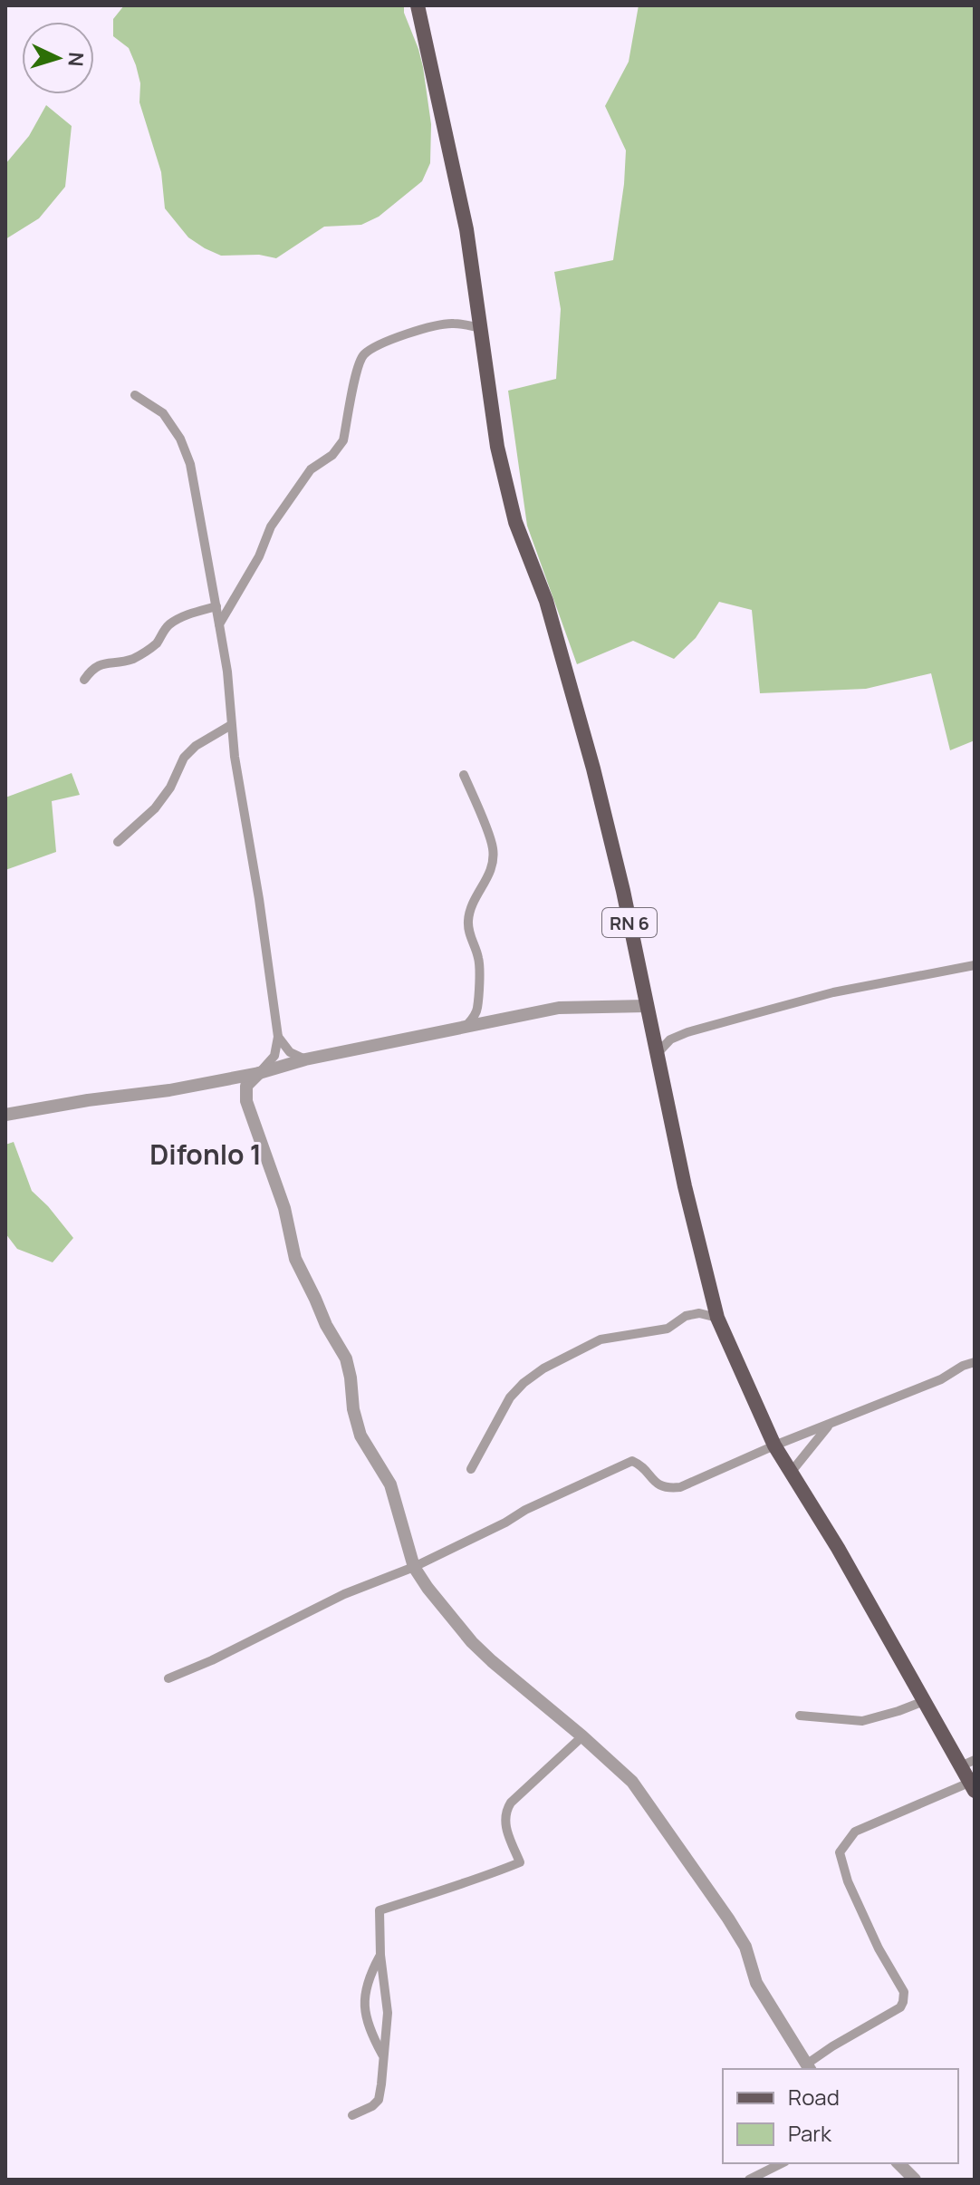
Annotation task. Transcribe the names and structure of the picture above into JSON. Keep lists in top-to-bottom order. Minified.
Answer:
{"streets":{"main road":["RN 6"]},"districts":["Difonlo 1"],"legend":["Road","Park"],"north":"right"}
